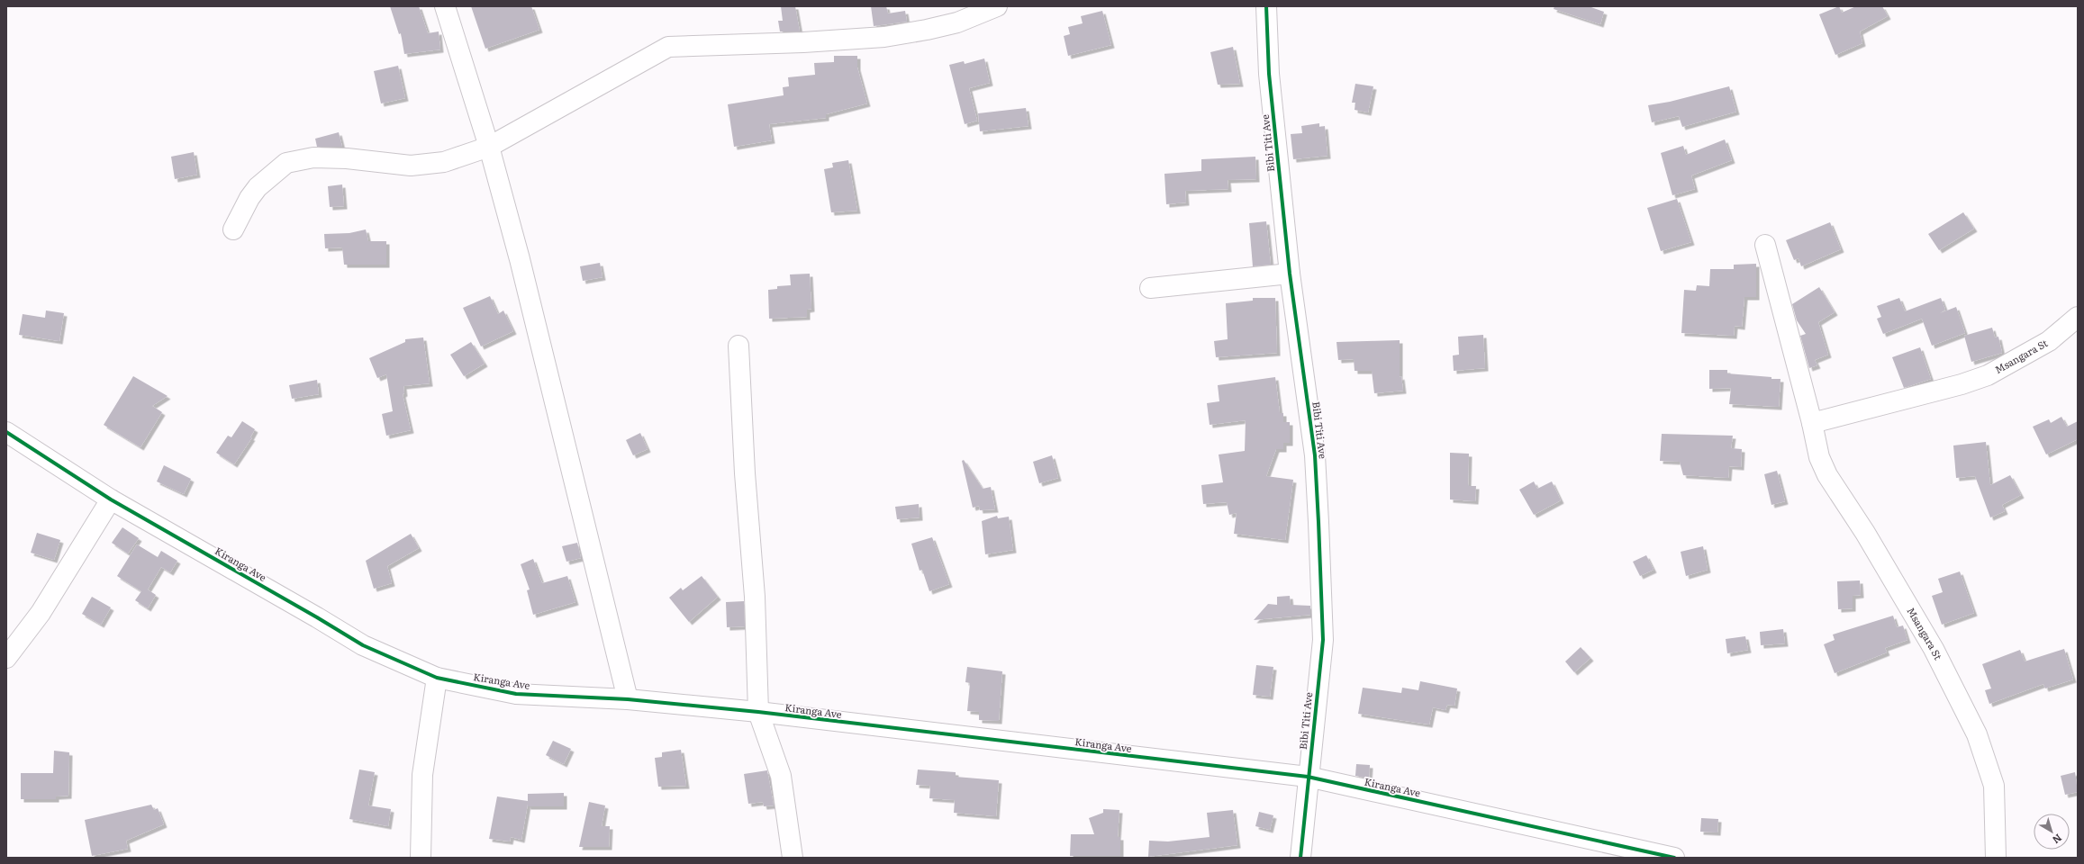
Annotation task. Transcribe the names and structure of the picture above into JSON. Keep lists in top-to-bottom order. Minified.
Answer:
{"streets":{"street":["Bibi Titi Ave","Msangara St","Kiranga Ave"]},"crossings":[["Bibi Titi Ave","Kiranga Ave"]],"north":"bottom right"}
